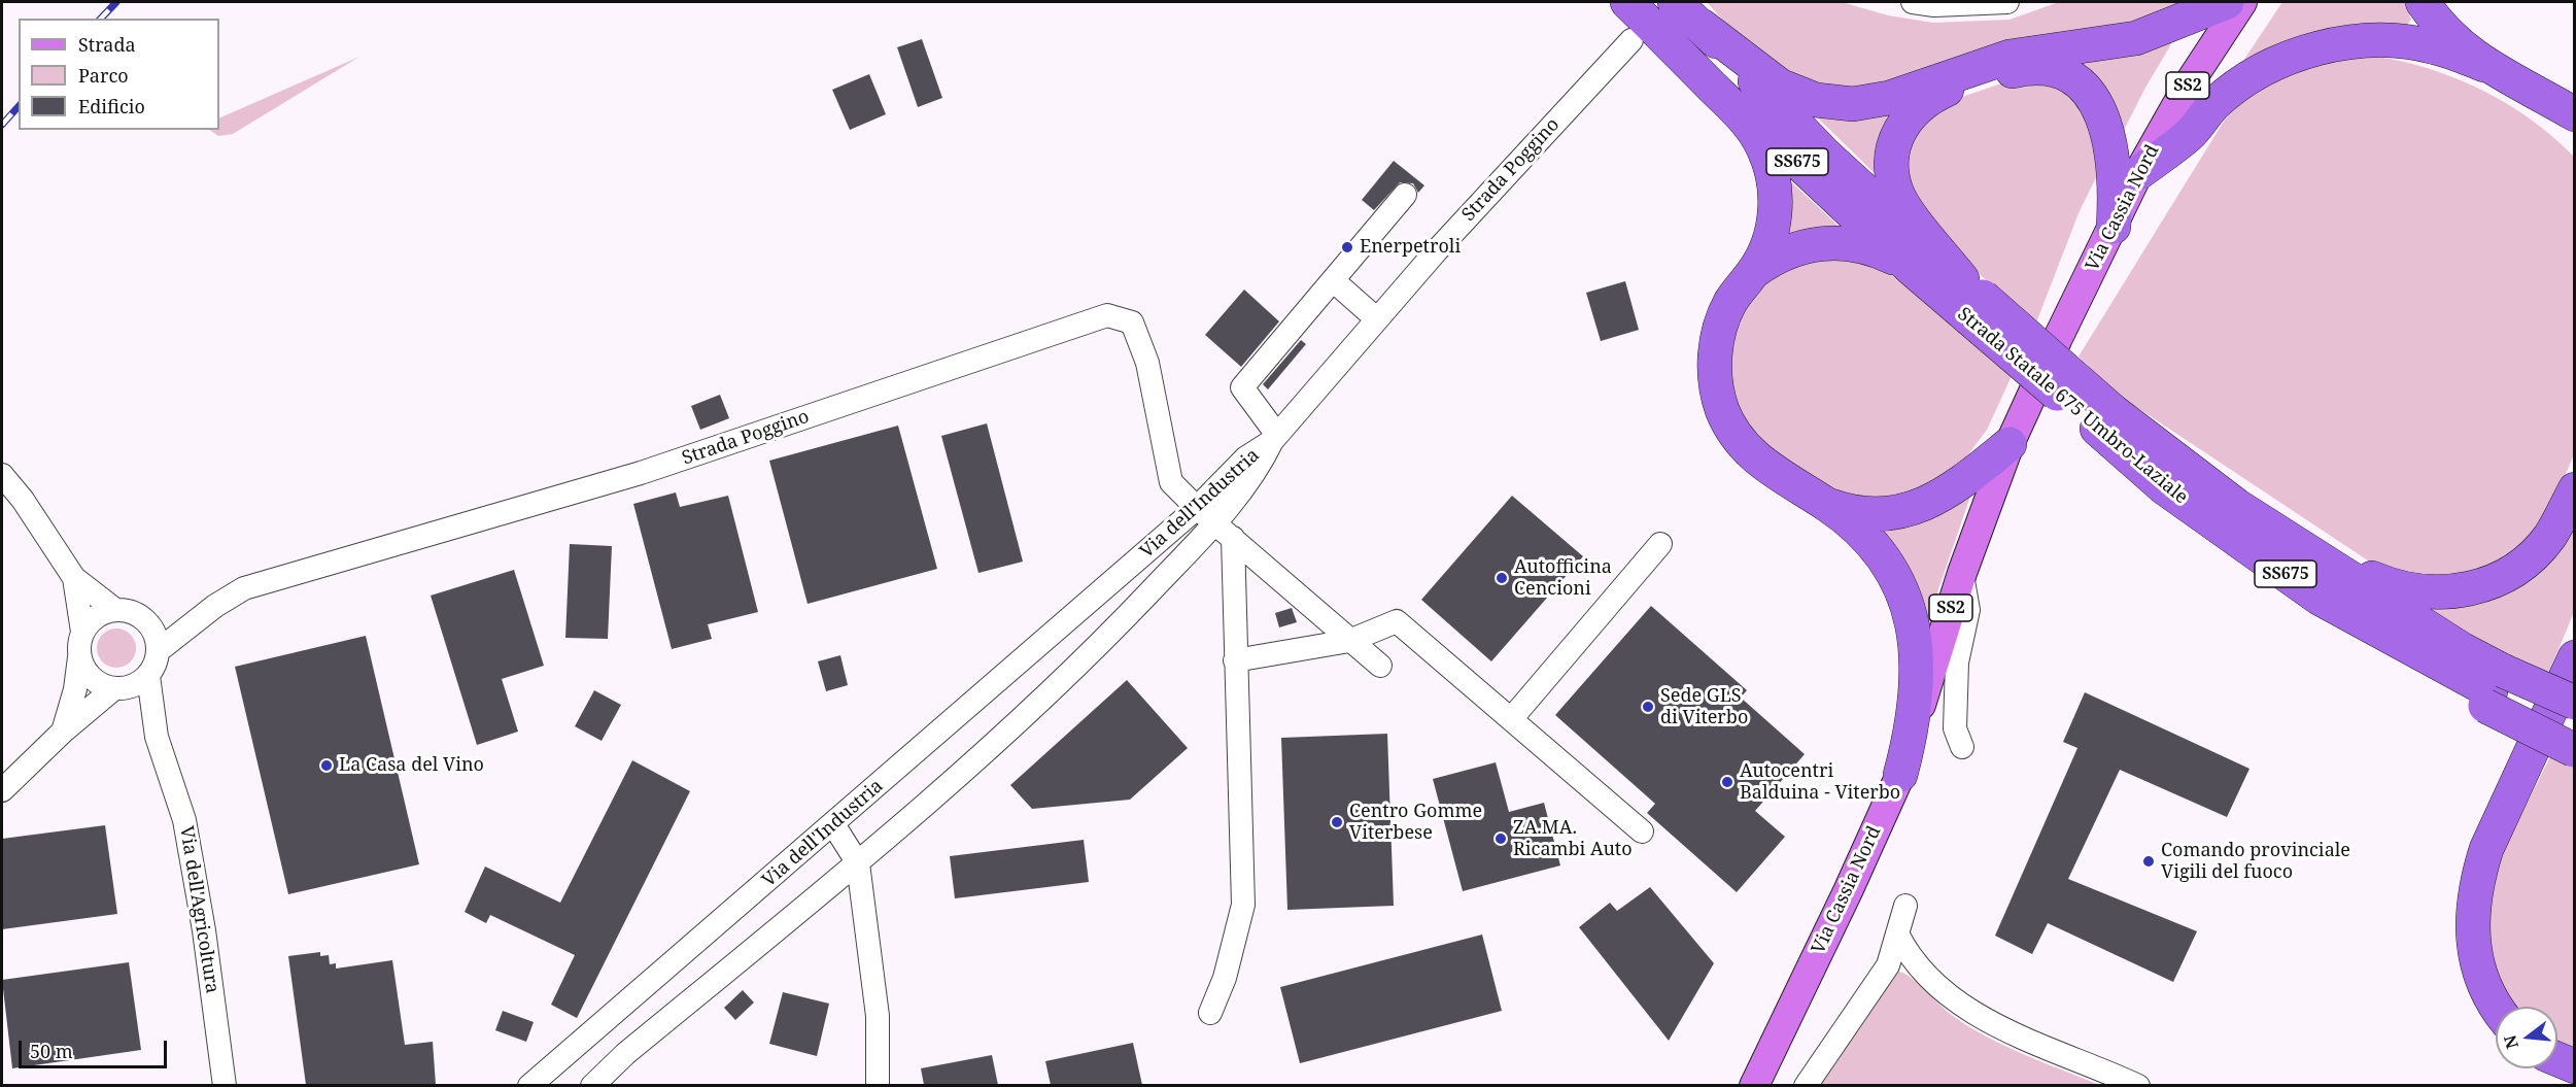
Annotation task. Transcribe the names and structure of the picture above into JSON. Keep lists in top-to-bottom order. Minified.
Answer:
{"streets":{"highway":["SS675","Strada Statale 675 Umbro-Laziale"],"main road":["SS2","Via Cassia Nord"],"street":["Strada Poggino","Via dell'Industria","Via dell'Agricoltura"]},"crossings":[["Strada Poggino","Via dell'Industria"]],"places":["Enerpetroli","Autofficina Cencioni","Sede GLS di Viterbo","La Casa del Vino","Autocentri Balduina - Viterbo","Centro Gomme Viterbese","ZA.MA. Ricambi Auto","Comando provinciale Vigili del fuoco"],"legend":["Strada","Parco","Edificio"],"scale_bar":"50 m","north":"left"}
